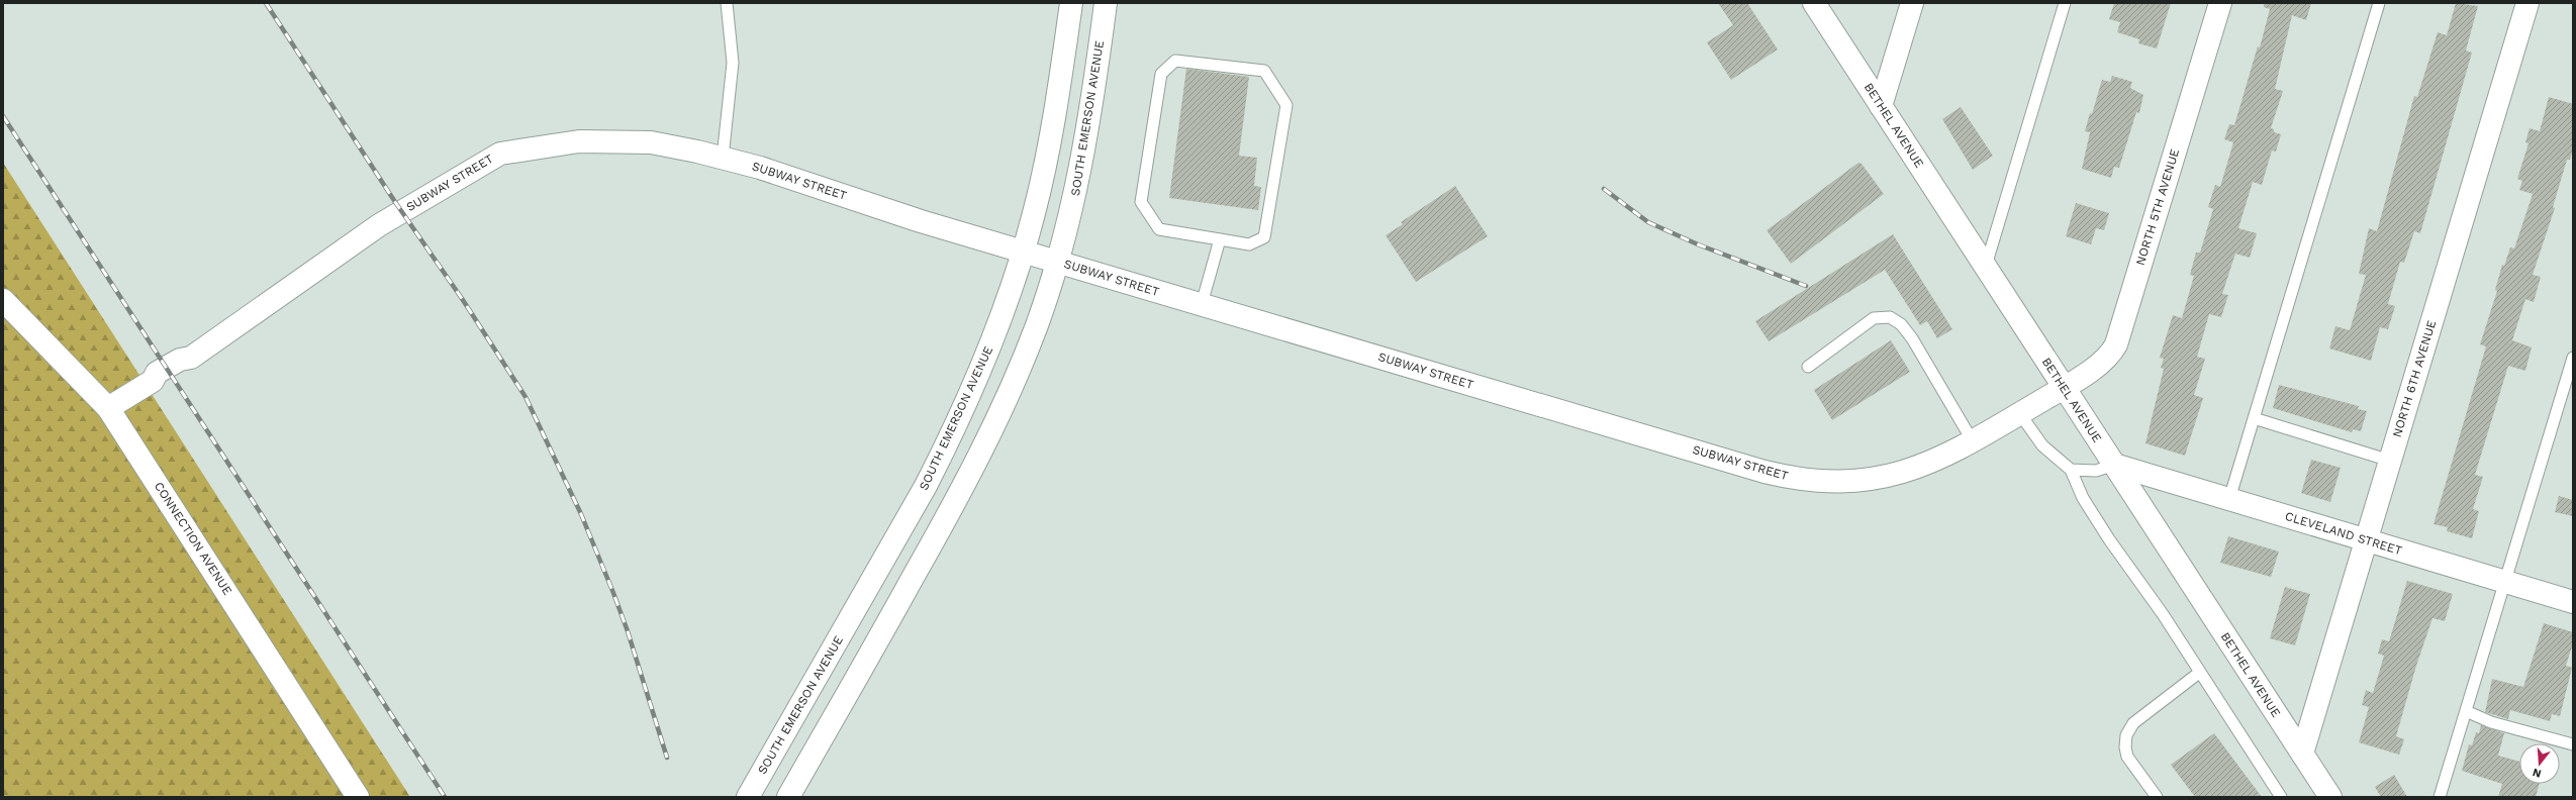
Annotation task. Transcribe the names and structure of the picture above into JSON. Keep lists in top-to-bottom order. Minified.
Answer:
{"streets":{"street":["SOUTH EMERSON AVENUE","BETHEL AVENUE","SUBWAY STREET","NORTH 5TH AVENUE","NORTH 6TH AVENUE","CLEVELAND STREET","CONNECTION AVENUE"]},"crossings":[["SOUTH EMERSON AVENUE","SUBWAY STREET"],["BETHEL AVENUE","SUBWAY STREET"],["BETHEL AVENUE","NORTH 5TH AVENUE"],["BETHEL AVENUE","NORTH 6TH AVENUE"],["BETHEL AVENUE","CLEVELAND STREET"],["SUBWAY STREET","NORTH 5TH AVENUE"],["SUBWAY STREET","CONNECTION AVENUE"],["NORTH 6TH AVENUE","CLEVELAND STREET"]],"north":"bottom"}
